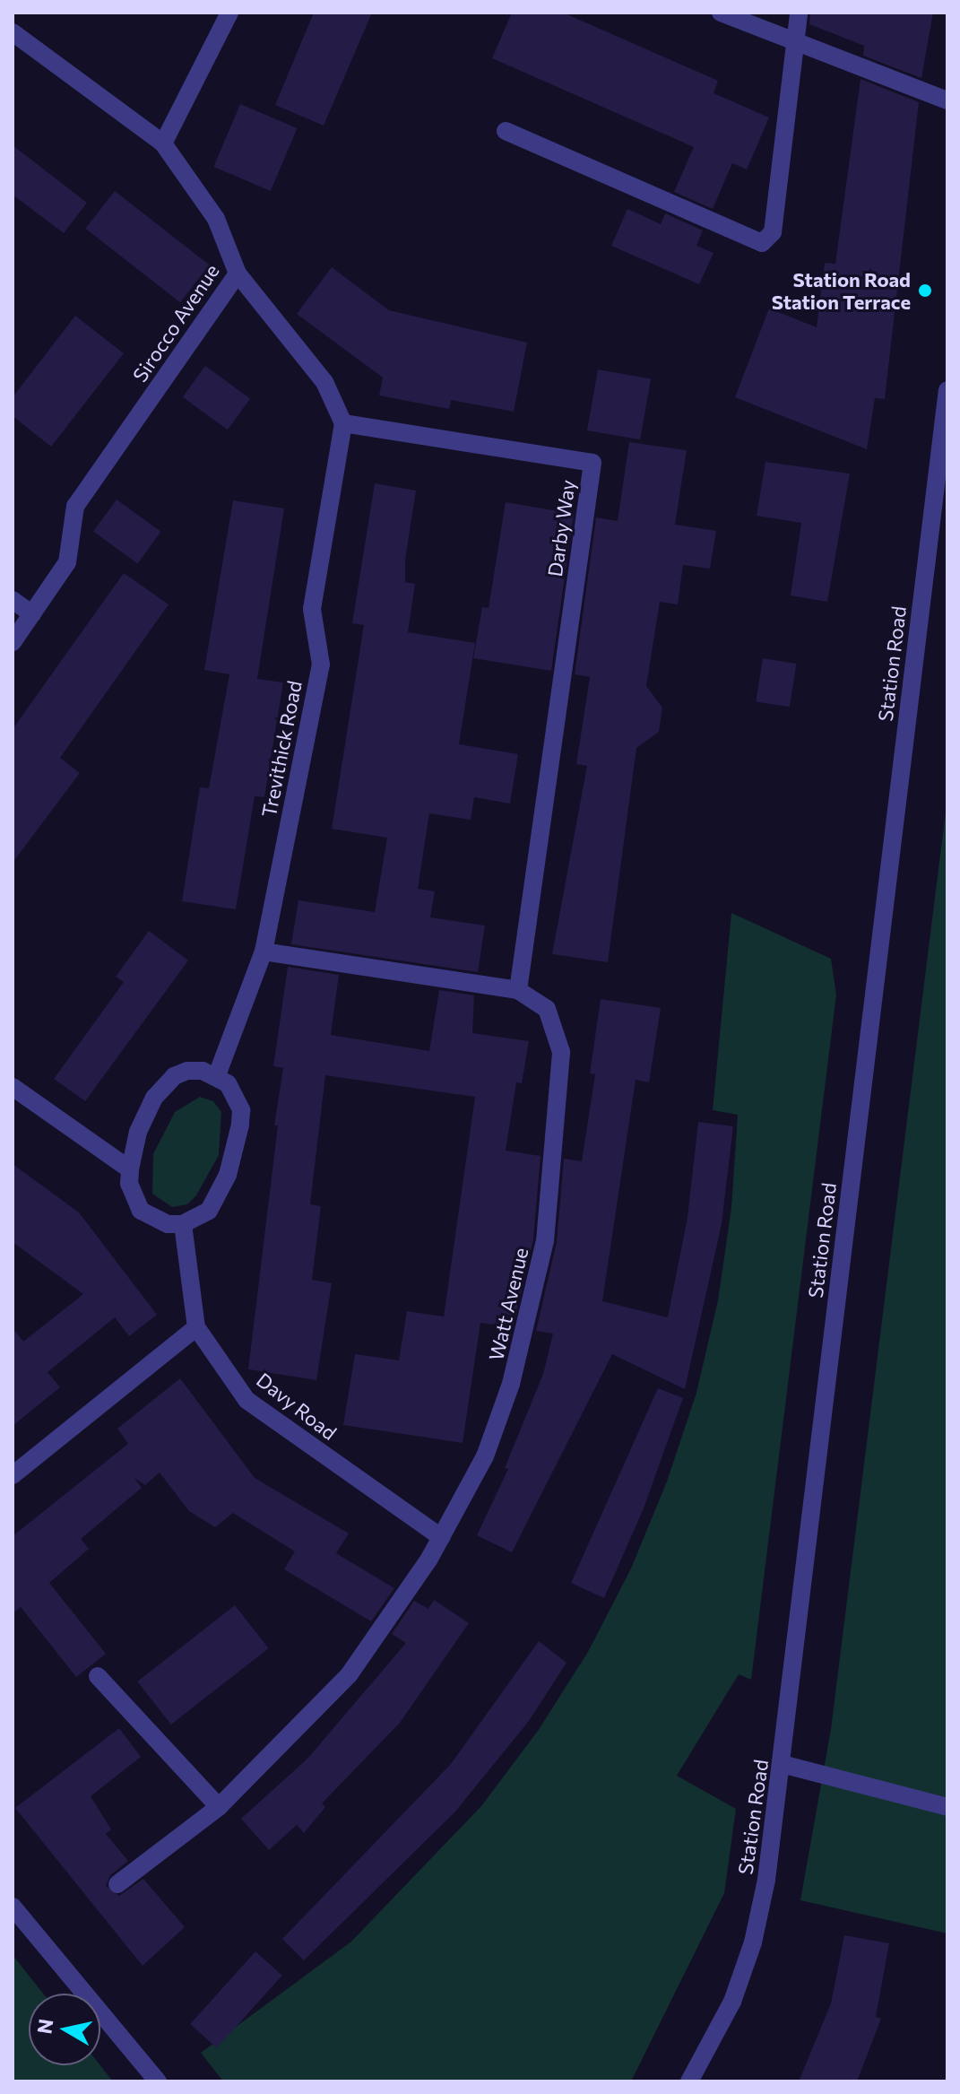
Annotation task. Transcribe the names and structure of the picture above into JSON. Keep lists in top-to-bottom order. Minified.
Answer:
{"streets":{"street":["Sirocco Avenue","Darby Way","Station Road","Trevithick Road","Watt Avenue","Davy Road"]},"crossings":[["Darby Way","Trevithick Road"],["Darby Way","Watt Avenue"],["Trevithick Road","Watt Avenue"],["Watt Avenue","Davy Road"]],"places":["Station Road Station Terrace"],"north":"left"}
